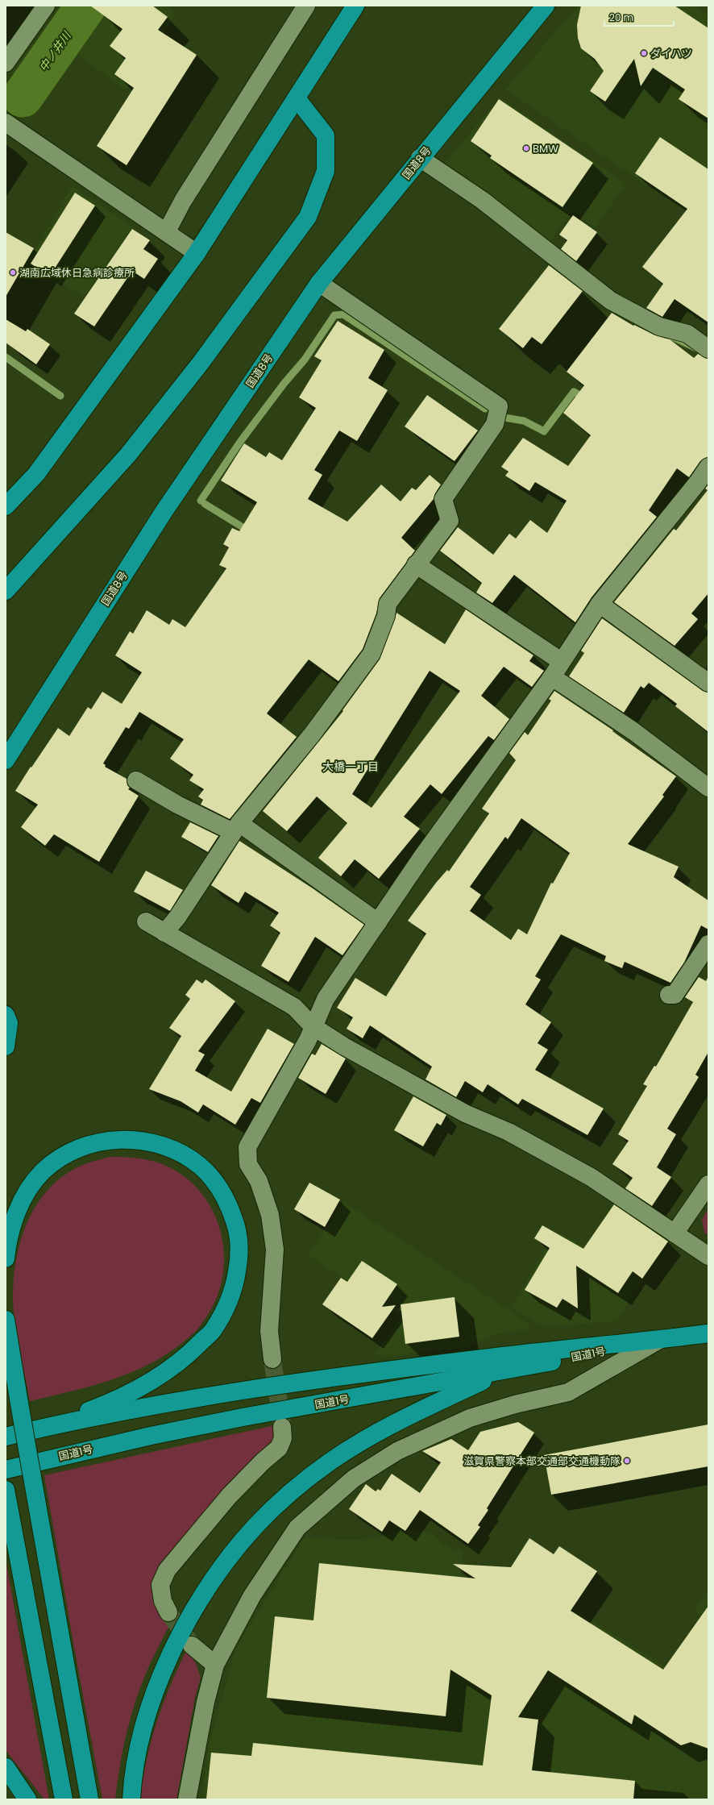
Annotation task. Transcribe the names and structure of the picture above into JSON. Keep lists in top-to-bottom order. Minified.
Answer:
{"streets":{"highway":["国道8号","国道1号"]},"districts":["大橋一丁目"],"water":["中ノ井川"],"places":["ダイハツ","BMW","湖南広域休日急病診療所","滋賀県警察本部交通部交通機動隊"],"scale_bar":"20 m"}
